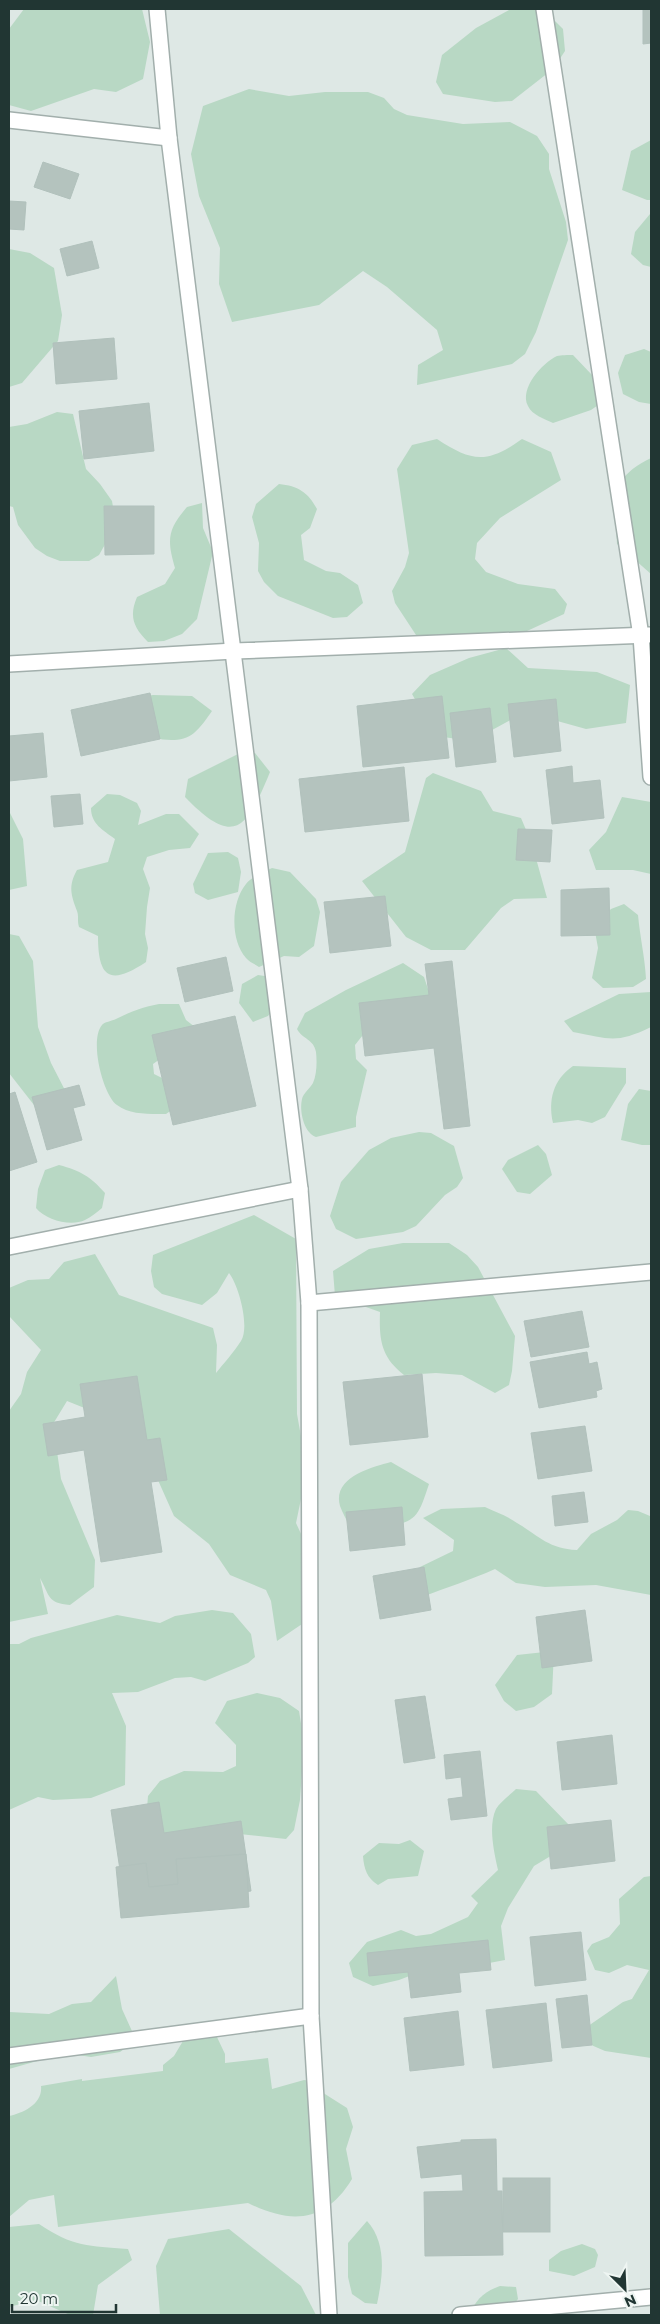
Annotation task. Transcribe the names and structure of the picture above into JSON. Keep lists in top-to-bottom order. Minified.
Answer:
{"scale_bar":"20 m","north":"bottom right"}
